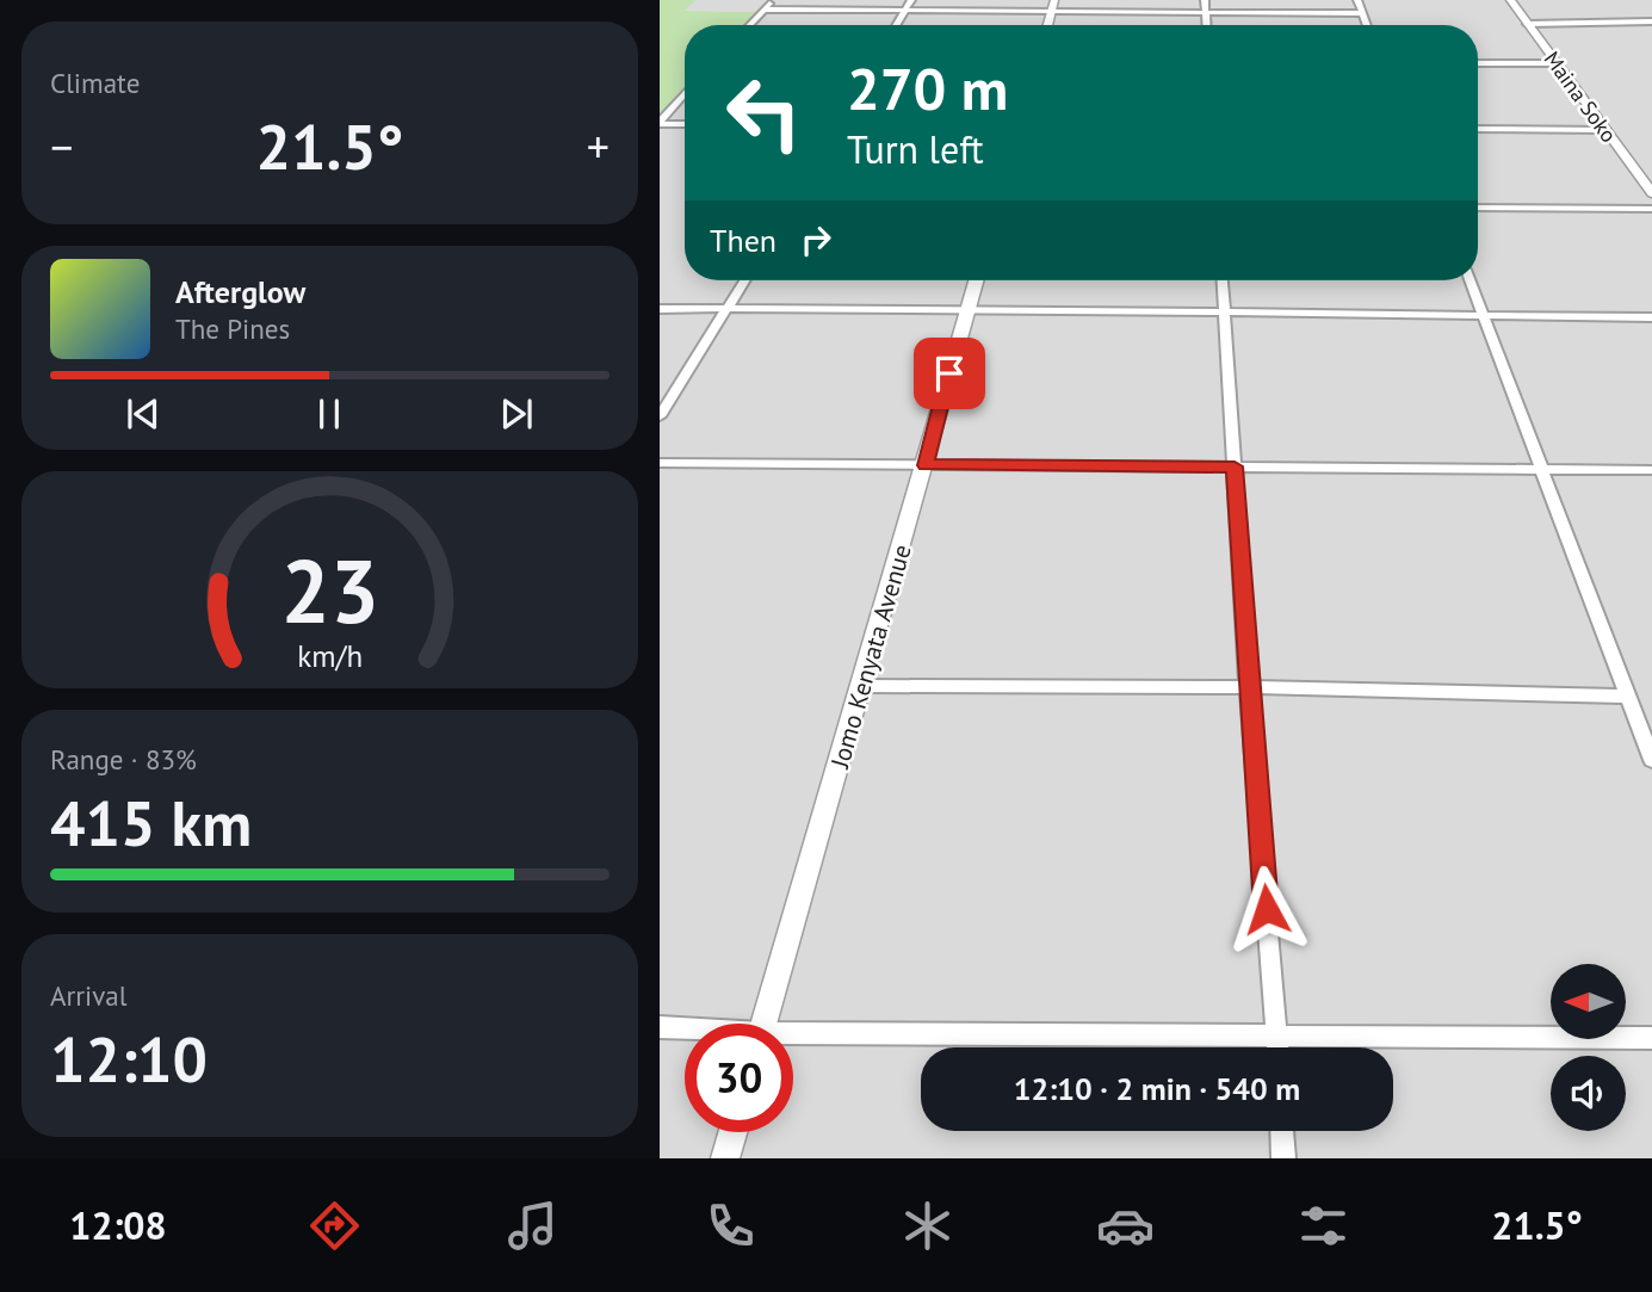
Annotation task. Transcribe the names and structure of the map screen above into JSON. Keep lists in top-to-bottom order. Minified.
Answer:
{"streets":{"street":["Maina Soko","Jomo Kenyata Avenue"]},"north":"left","page":{"tile":["Climate",["Range · 83%","415 km"],["Arrival","12:10"]],"turn":["270 m","Turn left"],"heat":["−","21.5°","+"],"then":"Then","song":["Afterglow","The Pines"],"limit":"30","trip":"12:10 · 2 min · 540 m","tabs":["12:08","21.5°"],"gauge":["23","km/h"]}}
